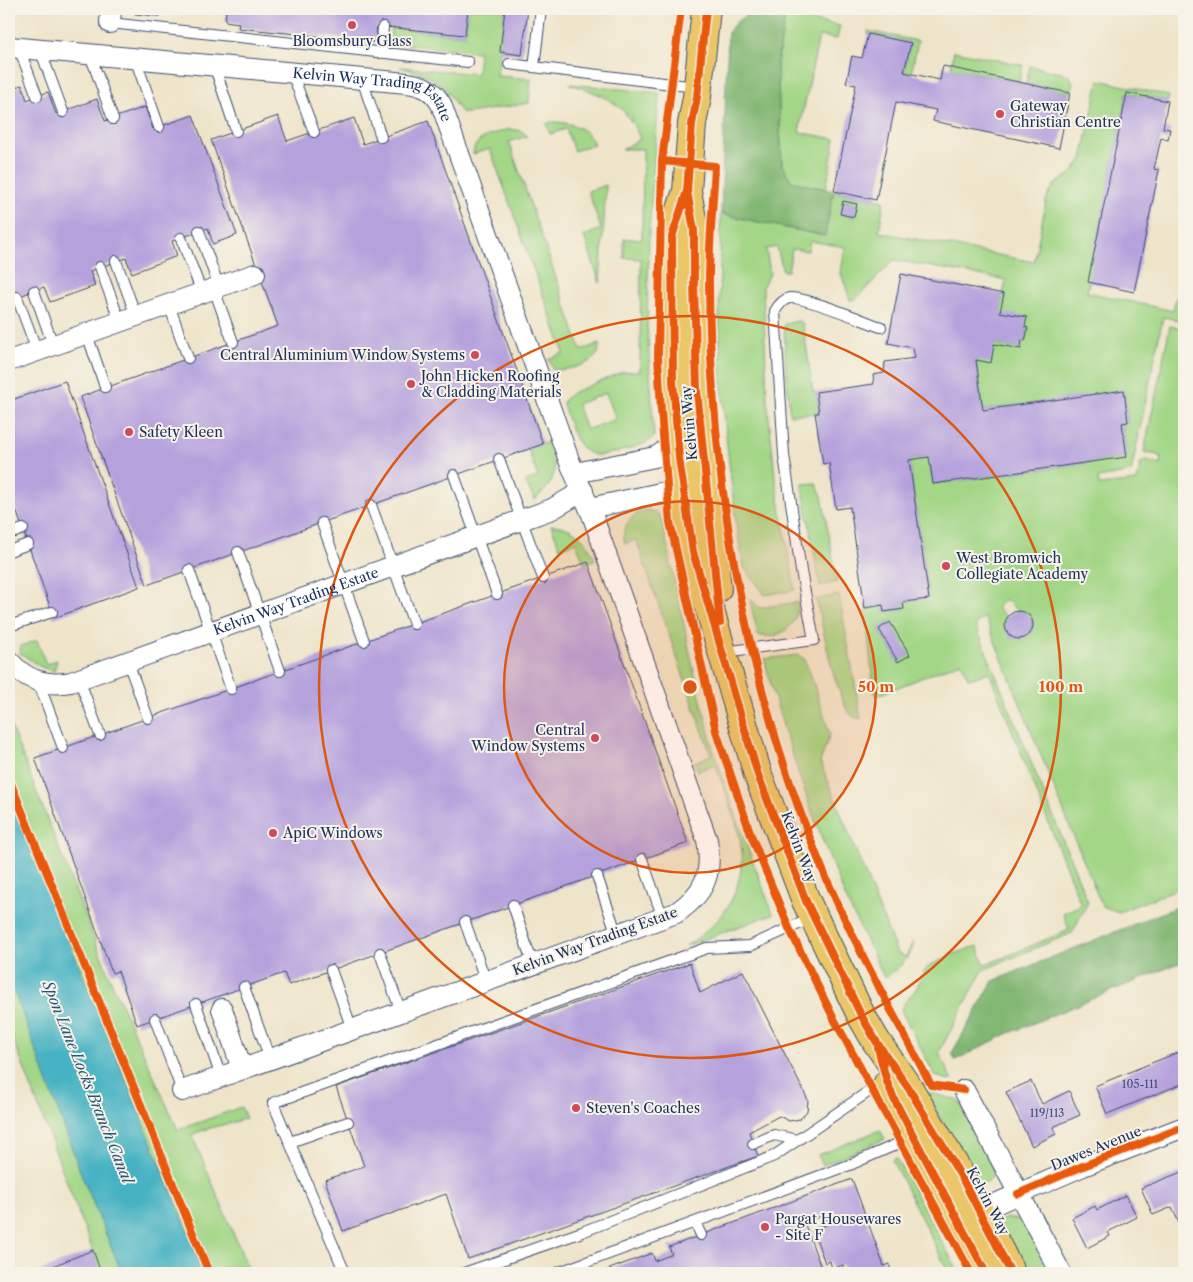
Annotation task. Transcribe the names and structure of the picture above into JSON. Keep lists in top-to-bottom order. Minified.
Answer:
{"streets":{"main road":["Kelvin Way"],"street":["Kelvin Way Trading Estate","Dawes Avenue"]},"crossings":[["Kelvin Way Trading Estate","Kelvin Way"],["Kelvin Way","Dawes Avenue"]],"water":["Spon Lane Locks Branch Canal"],"places":["Bloomsbury Glass","Gateway Christian Centre","Central Aluminium Window Systems","John Hicken Roofing & Cladding Materials","Safety Kleen","West Bromwich Collegiate Academy","Central Window Systems","ApiC Windows","Steven's Coaches","Pargat Housewares - Site F"],"house_numbers":["105-111","119/113"],"rings":["50 m","100 m"]}
